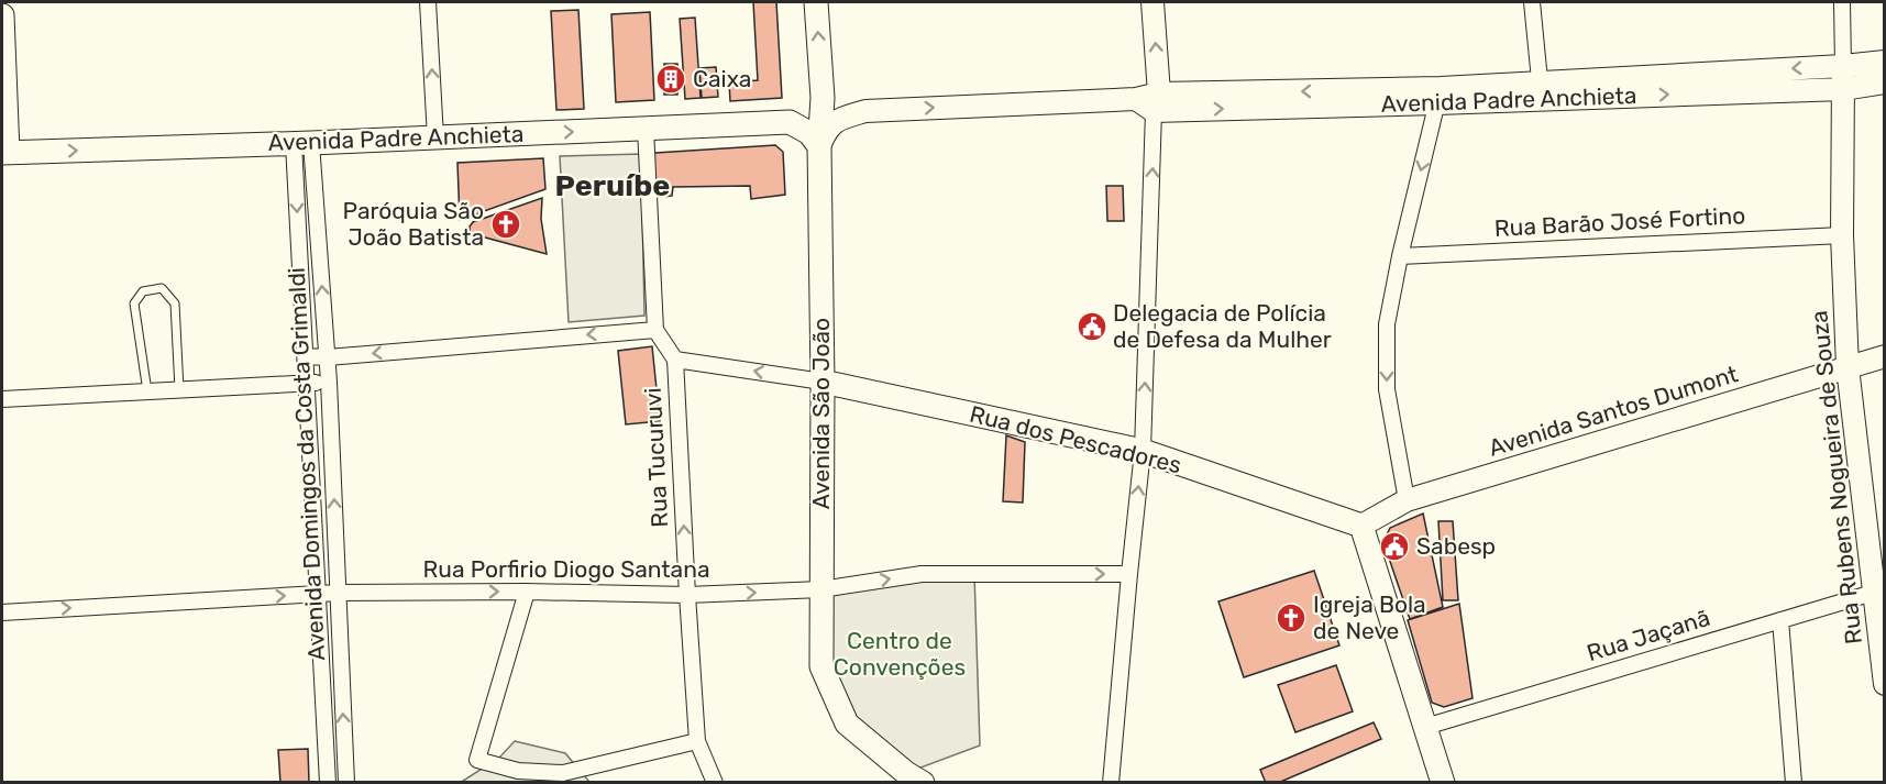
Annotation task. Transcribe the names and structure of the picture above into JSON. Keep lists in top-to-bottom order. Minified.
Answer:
{"streets":{"main road":["Avenida Padre Anchieta","Avenida Santos Dumont","Avenida São João","Rua dos Pescadores","Rua Rubens Nogueira de Souza"],"street":["Rua Barão José Fortino","Rua Tucuruvi","Avenida Domingos da Costa Grimaldi","Rua Porfirio Diogo Santana","Rua Jaçanã"]},"crossings":[["Avenida Padre Anchieta","Avenida São João"],["Avenida Padre Anchieta","Avenida Domingos da Costa Grimaldi"],["Avenida Padre Anchieta","Rua Rubens Nogueira de Souza"],["Rua Barão José Fortino","Rua Rubens Nogueira de Souza"],["Avenida Santos Dumont","Rua dos Pescadores"],["Avenida Santos Dumont","Rua Rubens Nogueira de Souza"],["Avenida São João","Rua dos Pescadores"],["Avenida São João","Rua Porfirio Diogo Santana"],["Rua Tucuruvi","Rua Porfirio Diogo Santana"],["Avenida Domingos da Costa Grimaldi","Rua Porfirio Diogo Santana"],["Rua Rubens Nogueira de Souza","Rua Jaçanã"]],"one_way":["Rua Tucuruvi","Rua Porfirio Diogo Santana"],"districts":["Peruíbe"],"parks":["Centro de Convenções"],"places":{"building":["Caixa"],"church":["Paróquia São João Batista","Igreja Bola de Neve"],"public building":["Delegacia de Polícia de Defesa da Mulher","Sabesp"]}}
